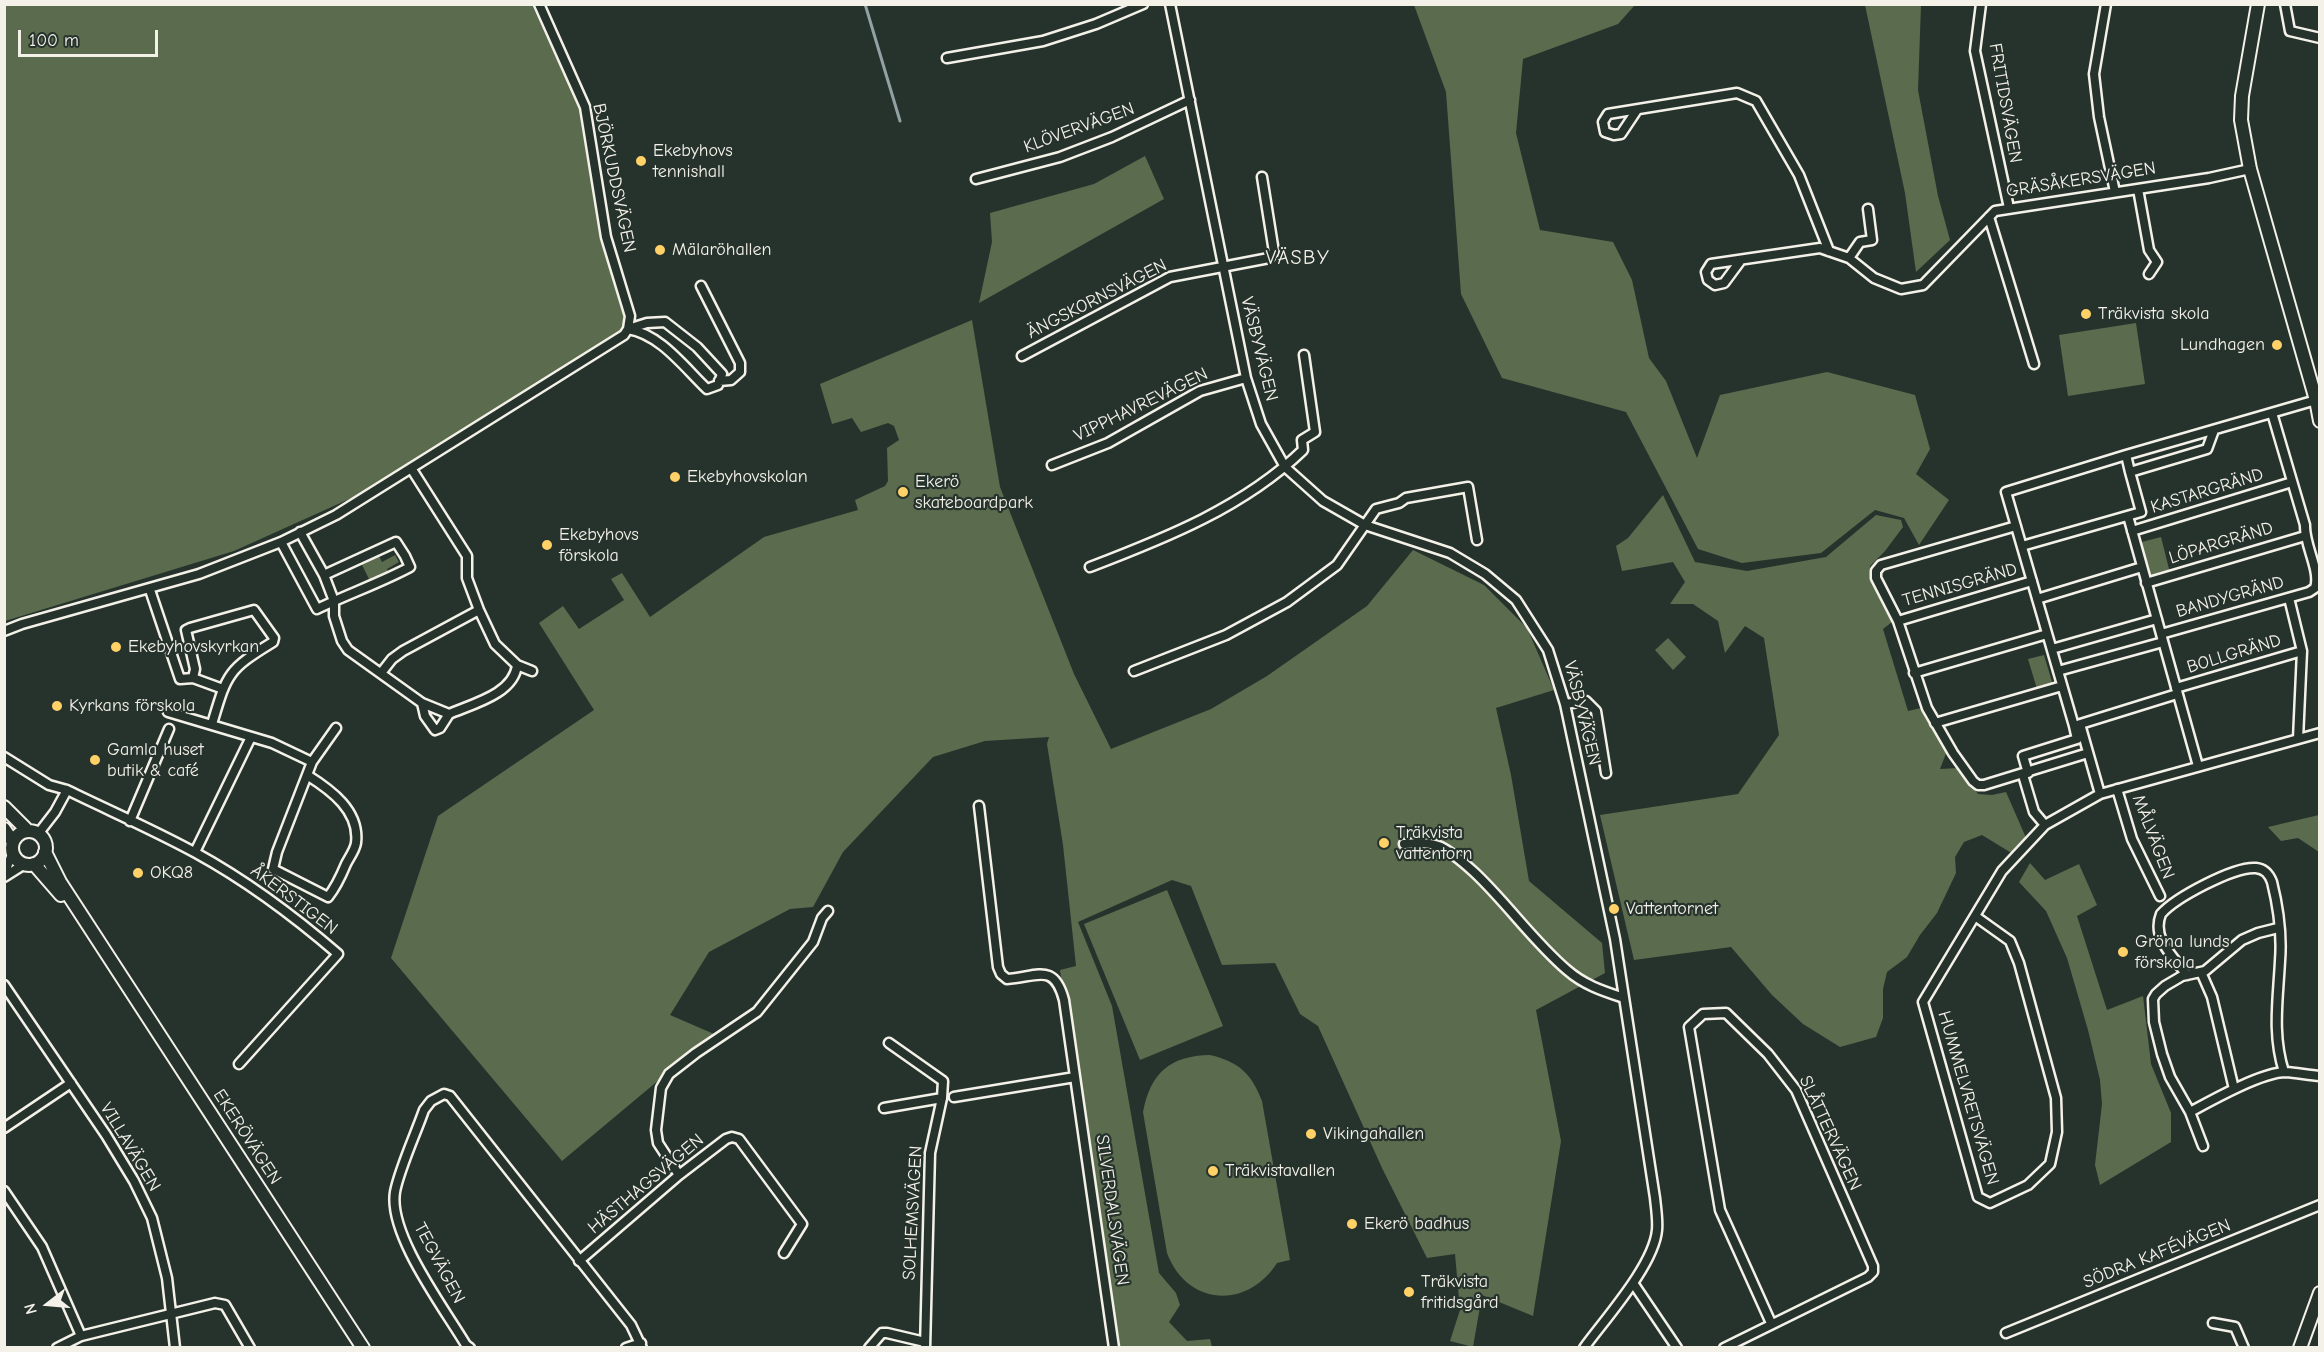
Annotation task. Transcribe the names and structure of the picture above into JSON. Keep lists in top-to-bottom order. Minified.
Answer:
{"streets":{"main road":["EKERÖVÄGEN"],"street":["FRITIDSVÄGEN","KLÖVERVÄGEN","BJÖRKUDDSVÄGEN","GRÄSÅKERSVÄGEN","ÄNGSKORNSVÄGEN","VÄSBYVÄGEN","VIPPHAVREVÄGEN","KASTARGRÄND","LÖPARGRÄND","TENNISGRÄND","BANDYGRÄND","BOLLGRÄND","MÅLVÄGEN","ÅKERSTIGEN","HUMMELVRETSVÄGEN","SLÅTTERVÄGEN","VILLAVÄGEN","HÄSTHAGSVÄGEN","SILVERDALSVÄGEN","SOLHEMSVÄGEN","SÖDRA KAFÉVÄGEN","TEGVÄGEN"]},"crossings":[["FRITIDSVÄGEN","GRÄSÅKERSVÄGEN"],["KLÖVERVÄGEN","VÄSBYVÄGEN"],["ÄNGSKORNSVÄGEN","VÄSBYVÄGEN"],["VÄSBYVÄGEN","VIPPHAVREVÄGEN"],["KASTARGRÄND","LÖPARGRÄND"],["KASTARGRÄND","BANDYGRÄND"],["LÖPARGRÄND","BANDYGRÄND"],["MÅLVÄGEN","HUMMELVRETSVÄGEN"],["HÄSTHAGSVÄGEN","TEGVÄGEN"]],"districts":["VÄSBY"],"places":["Ekebyhovs tennishall","Mälaröhallen","Träkvista skola","Lundhagen","Ekebyhovskolan","Ekerö skateboardpark","Ekebyhovs förskola","Ekebyhovskyrkan","Kyrkans förskola","Gamla huset butik & café","Träkvista vattentorn","OKQ8","Vattentornet","Gröna lunds förskola","Vikingahallen","Träkvistavallen","Ekerö badhus","Träkvista fritidsgård"],"scale_bar":"100 m","north":"left"}
